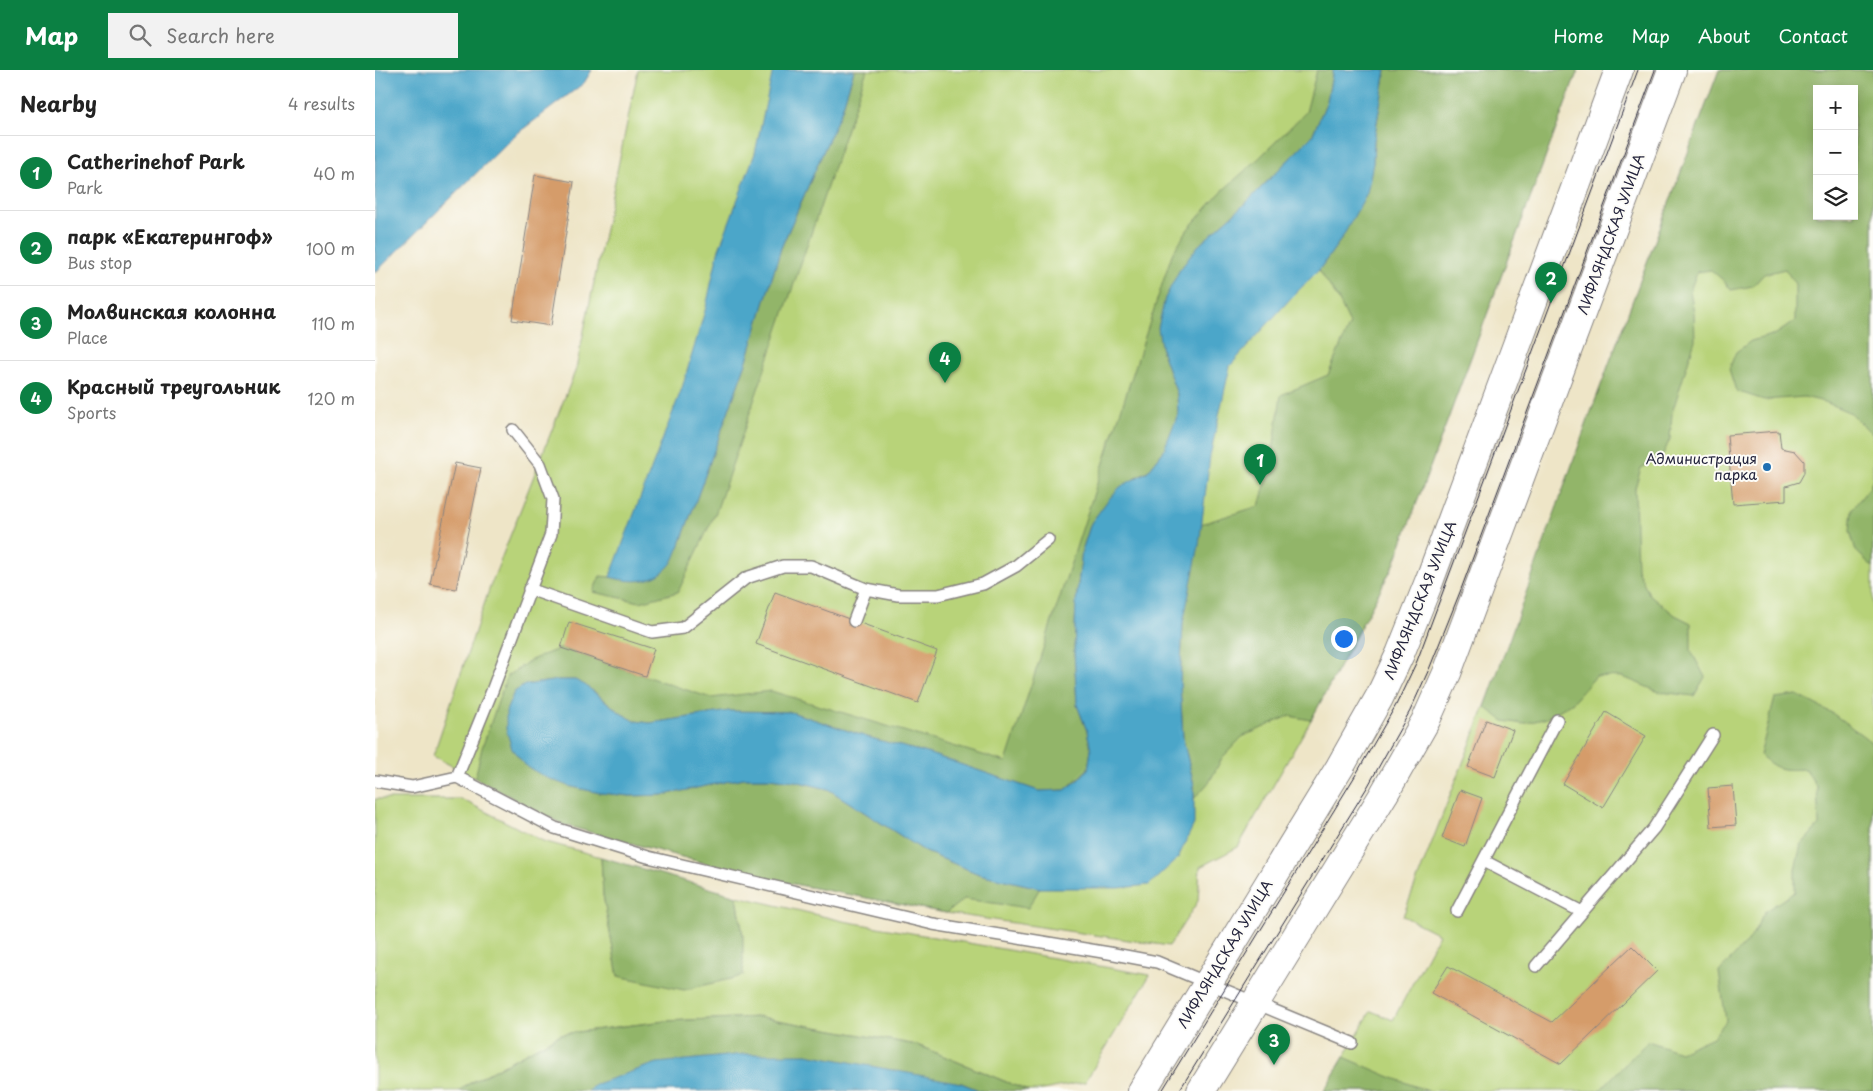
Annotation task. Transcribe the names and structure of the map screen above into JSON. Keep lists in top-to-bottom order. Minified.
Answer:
{"streets":{"main road":["ЛИФЛЯНДСКАЯ УЛИЦА"]},"places":["Администрация парка"],"page":{"header":"Map","search":"Search here","nav":["Home","Map","About","Contact"],"heading":["Nearby","4 results"],"map_buttons":["+","−"],"list":[{"mark":"1","name":"Catherinehof Park","note":"Park","value":"40 m"},{"mark":"2","name":"парк «Екатерингоф»","note":"Bus stop","value":"100 m"},{"mark":"3","name":"Молвинская колонна","note":"Place","value":"110 m"},{"mark":"4","name":"Красный треугольник","note":"Sports","value":"120 m"}],"pins":["2","4","1","3"]}}
